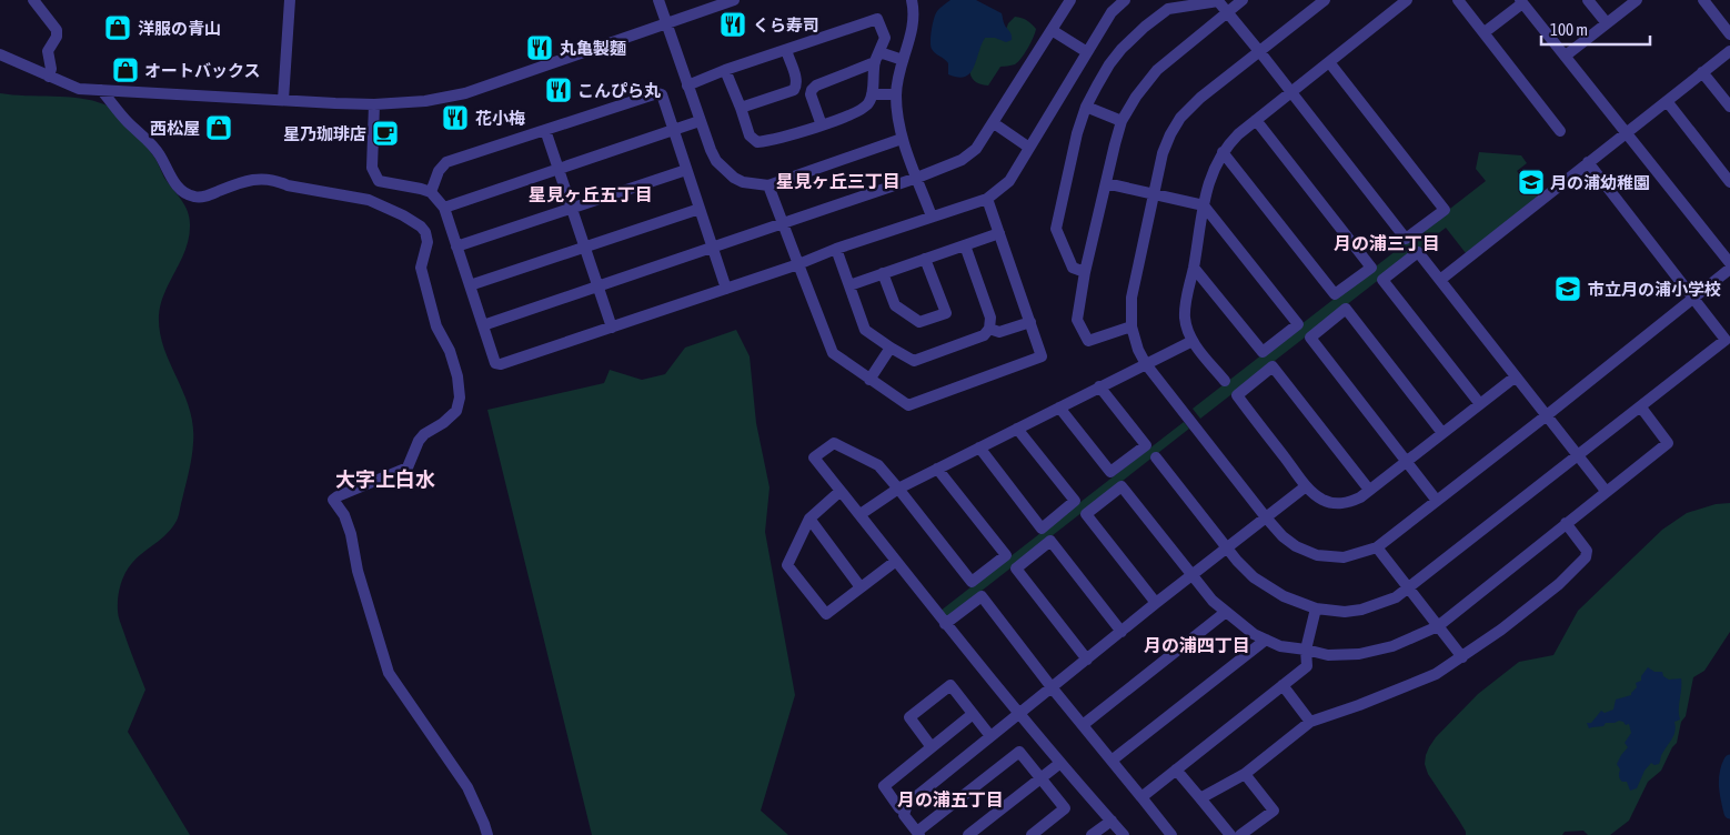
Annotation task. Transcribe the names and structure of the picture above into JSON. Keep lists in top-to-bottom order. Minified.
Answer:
{"districts":["星見ヶ丘三丁目","星見ヶ丘五丁目","月の浦三丁目","大字上白水","月の浦四丁目","月の浦五丁目"],"places":{"restaurant":["くら寿司","丸亀製麵","こんぴら丸","花小梅"],"shop":["洋服の青山","オートバックス","西松屋"],"cafe":["星乃珈琲店"],"school or university":["月の浦幼稚園","市立月の浦小学校"]},"scale_bar":"100 m"}
